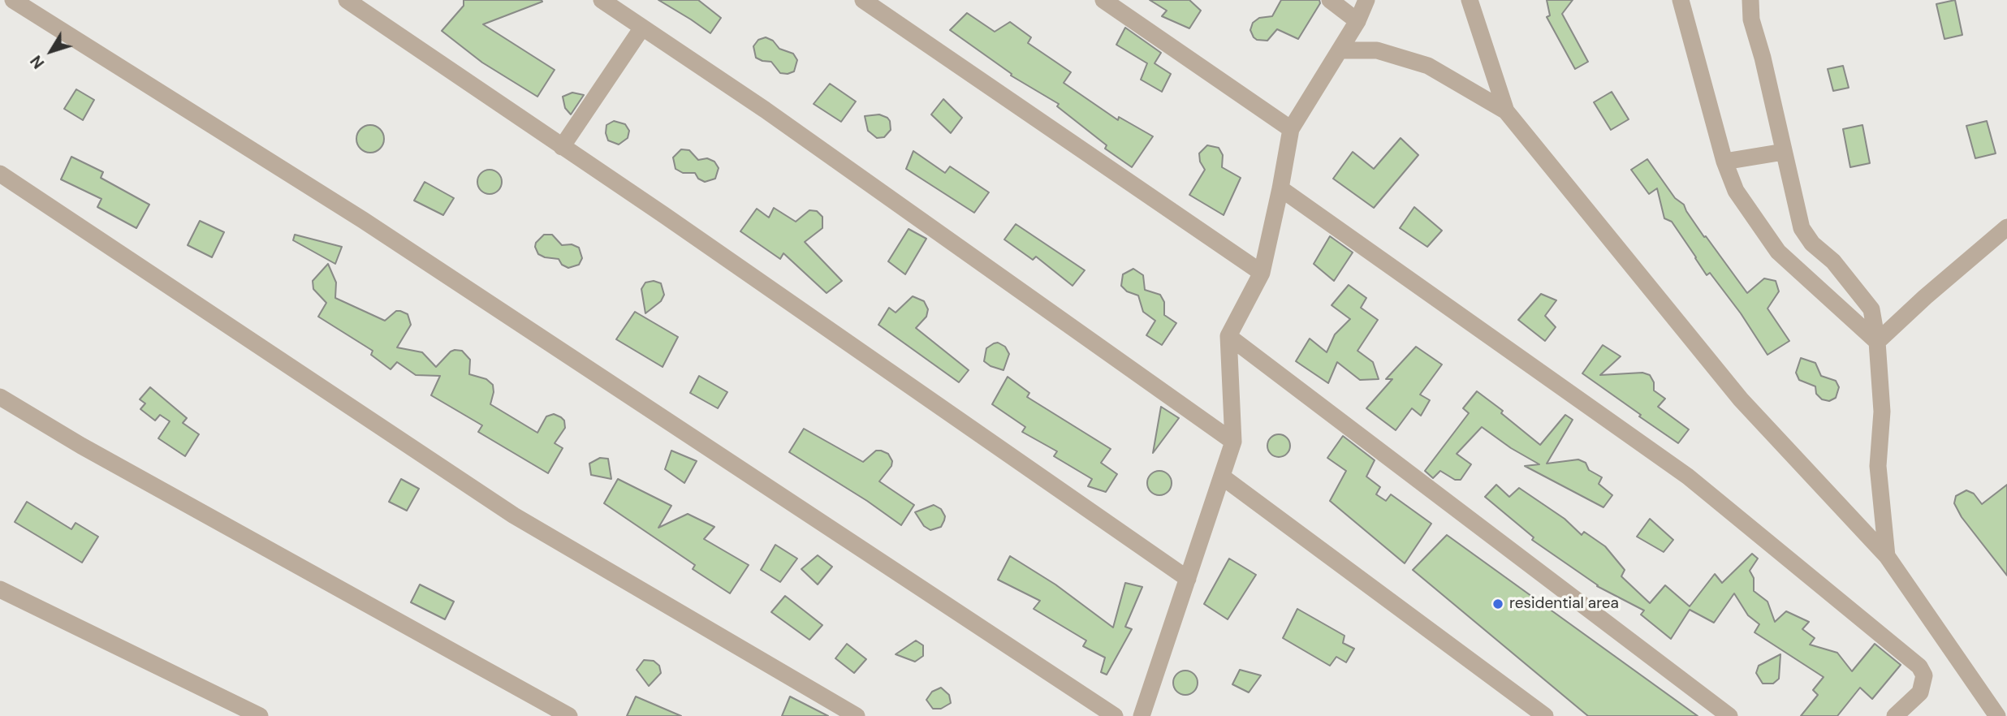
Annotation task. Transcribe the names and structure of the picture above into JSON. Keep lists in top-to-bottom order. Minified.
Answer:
{"places":["residential area"],"north":"bottom left"}
